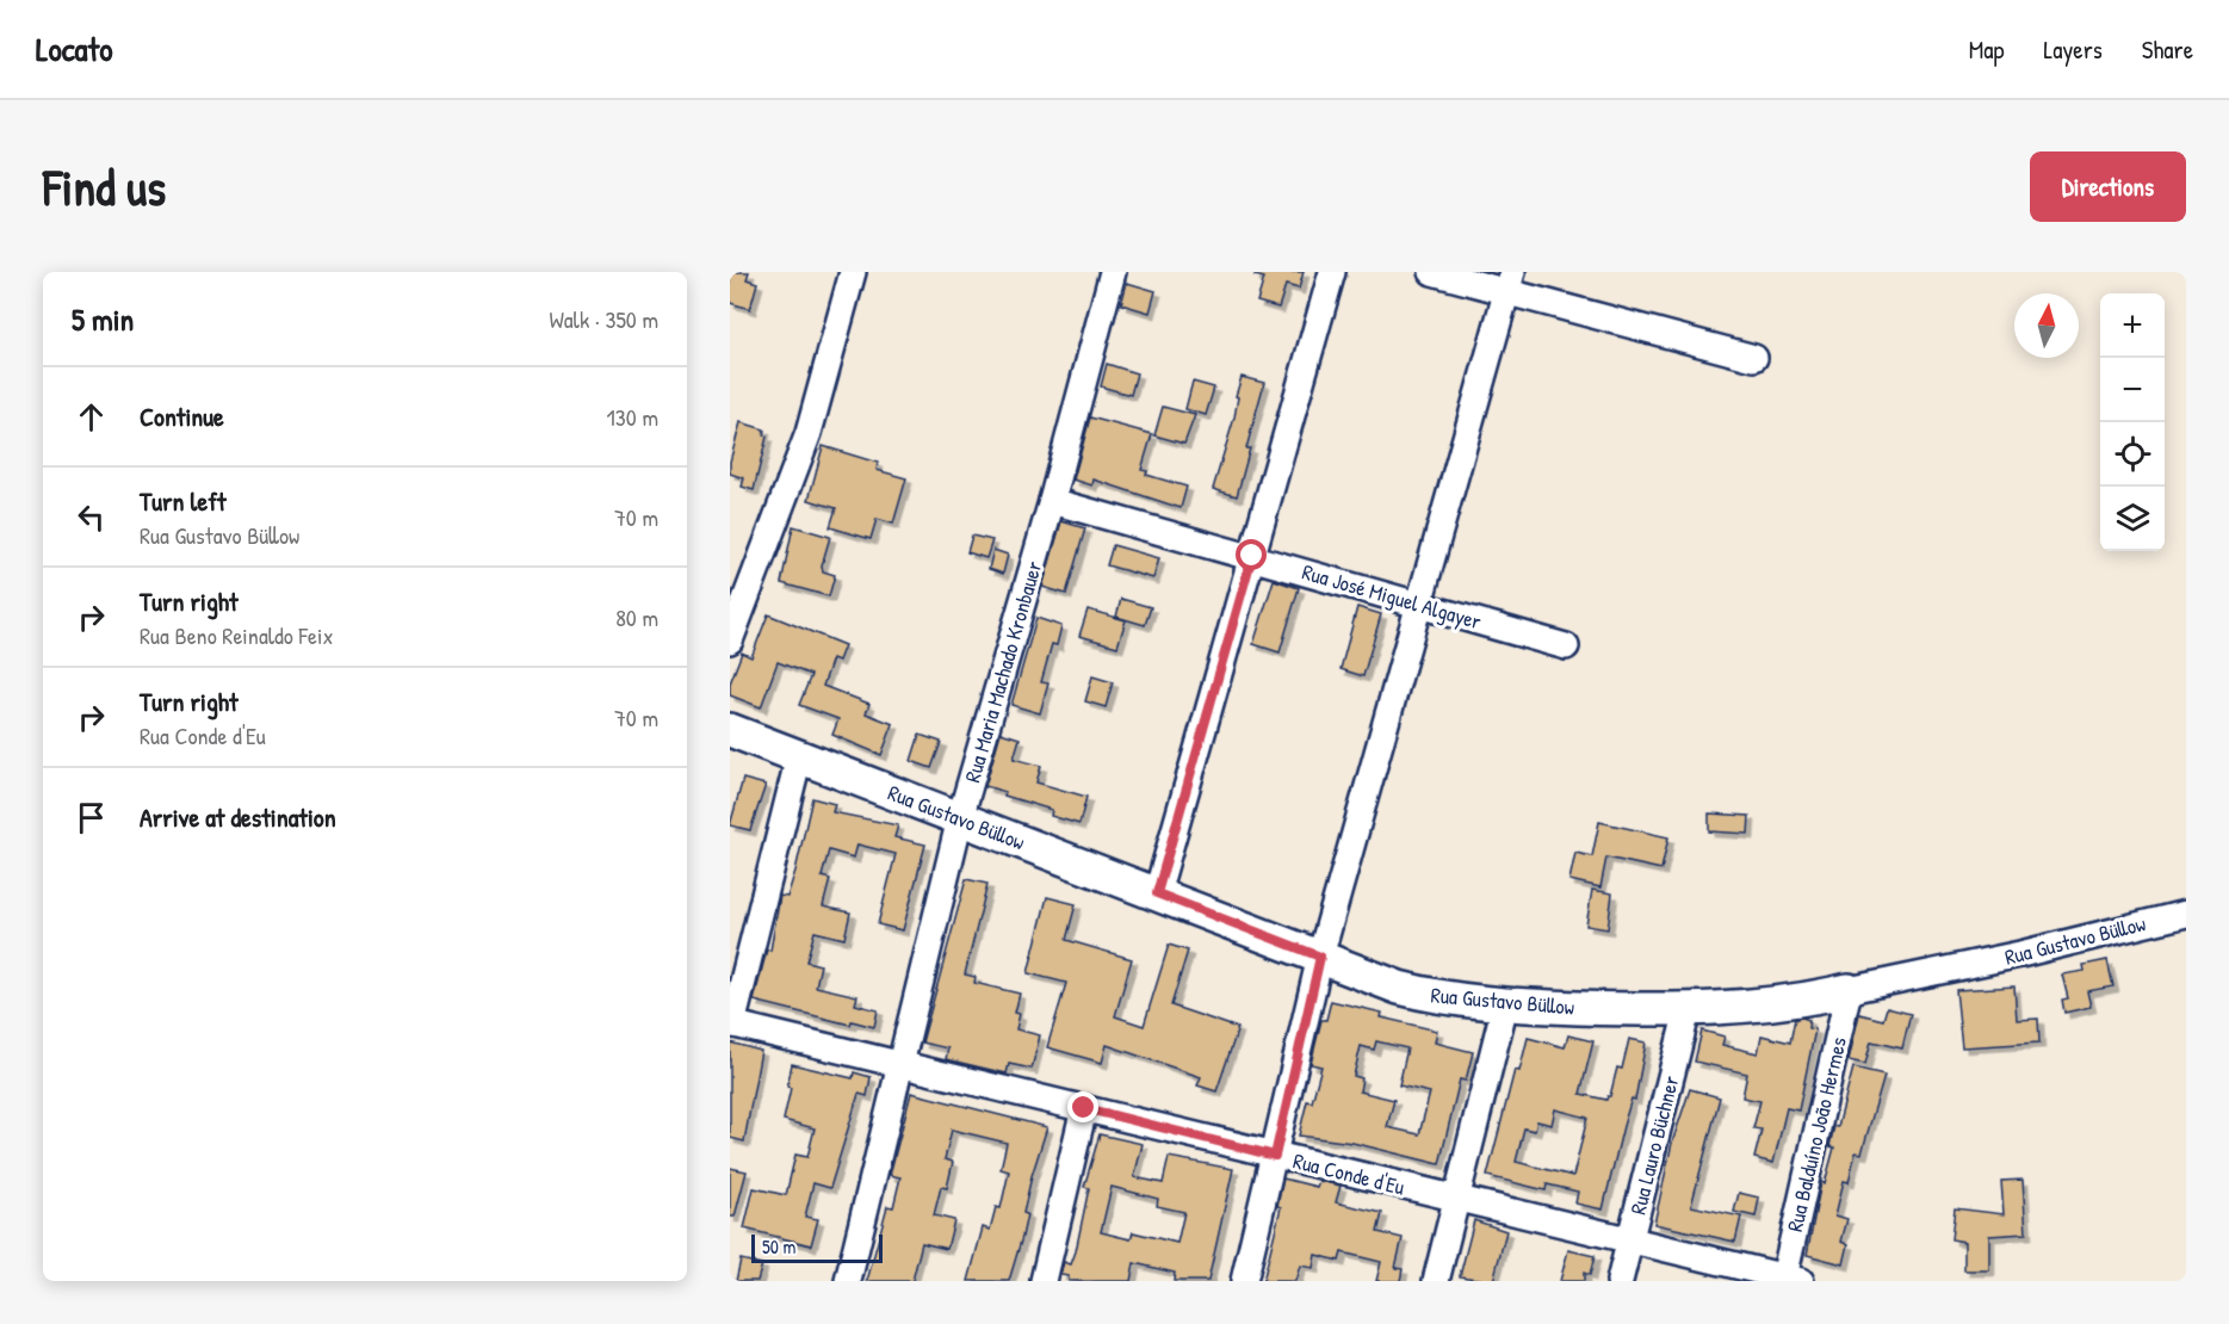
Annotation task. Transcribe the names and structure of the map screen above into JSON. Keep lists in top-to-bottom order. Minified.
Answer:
{"streets":{"main road":["Rua Gustavo Büllow"],"street":["Rua José Miguel Algayer","Rua Maria Machado Kronbauer","Rua Balduíno João Hermes","Rua Lauro Büchner","Rua Conde d'Eu"]},"crossings":[["Rua José Miguel Algayer","Rua Maria Machado Kronbauer"],["Rua Maria Machado Kronbauer","Rua Gustavo Büllow"],["Rua Maria Machado Kronbauer","Rua Conde d'Eu"],["Rua Gustavo Büllow","Rua Balduíno João Hermes"],["Rua Gustavo Büllow","Rua Lauro Büchner"],["Rua Balduíno João Hermes","Rua Conde d'Eu"],["Rua Lauro Büchner","Rua Conde d'Eu"]],"scale_bar":"50 m","north":"top","page":{"header":"Locato","nav":["Map","Layers","Share"],"buttons":"Directions","title":"Find us","heading":["5 min","Walk · 350 m"],"map_buttons":["+","−"],"list":[["Continue","130 m"],["Turn left","Rua Gustavo Büllow","70 m"],["Turn right","Rua Beno Reinaldo Feix","80 m"],["Turn right","Rua Conde d'Eu","70 m"],"Arrive at destination"],"scale":"50 m"}}
